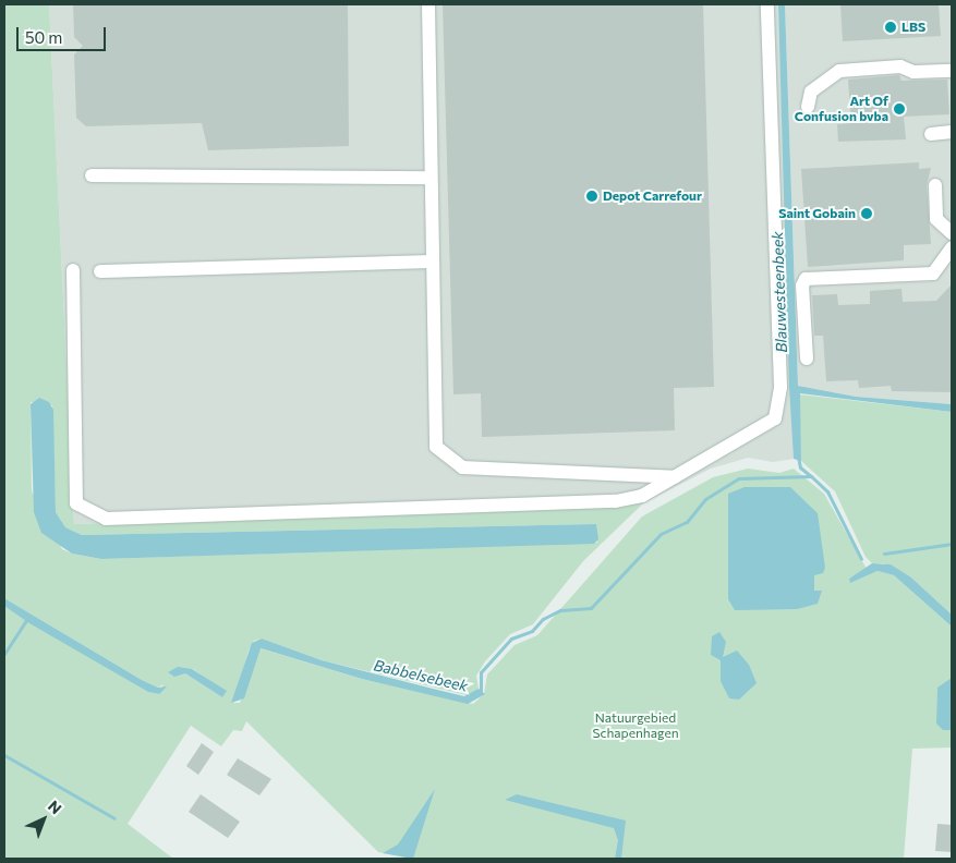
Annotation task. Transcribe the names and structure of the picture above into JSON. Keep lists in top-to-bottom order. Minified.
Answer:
{"water":["Blauwesteenbeek","Babbelsebeek"],"parks":["Natuurgebied Schapenhagen"],"places":["LBS","Art Of Confusion bvba","Depot Carrefour","Saint Gobain"],"scale_bar":"50 m","north":"top right"}
